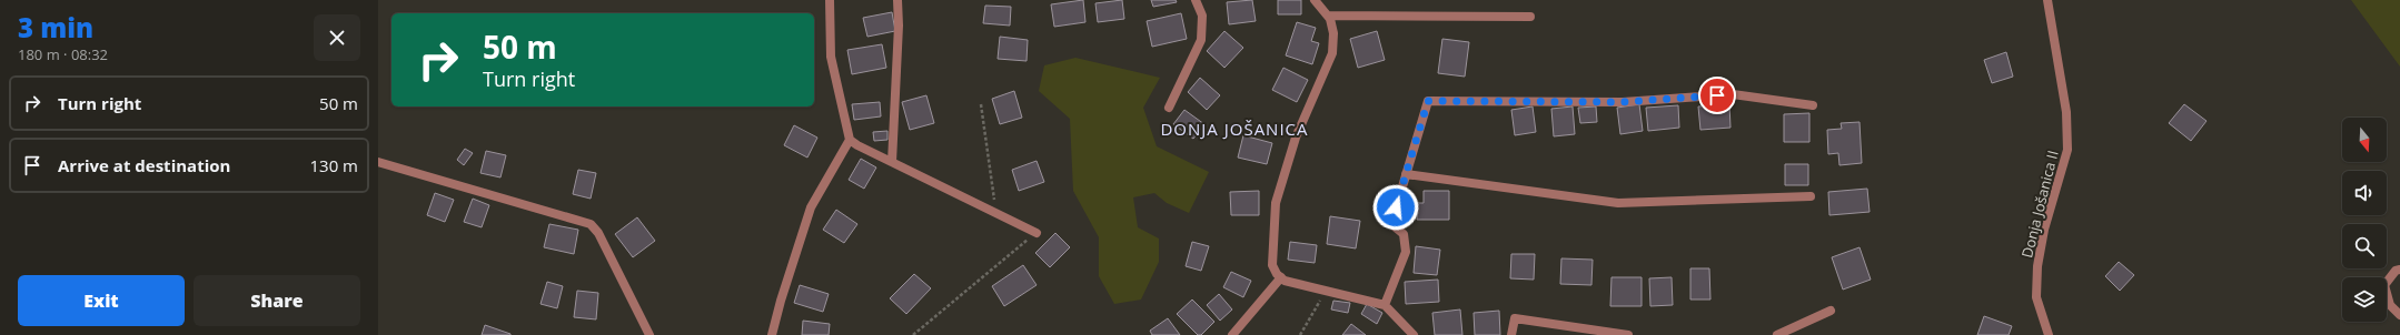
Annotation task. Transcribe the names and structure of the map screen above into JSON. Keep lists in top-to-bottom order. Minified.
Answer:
{"streets":{"street":["Donja Jošanica II"]},"districts":["DONJA JOŠANICA"],"north":"bottom","page":{"heading":["3 min","180 m · 08:32"],"turn":["50 m","Turn right"],"list":[{"name":"Turn right","value":"50 m"},{"name":"Arrive at destination","value":"130 m"}],"buttons":["Exit","Share"]}}
